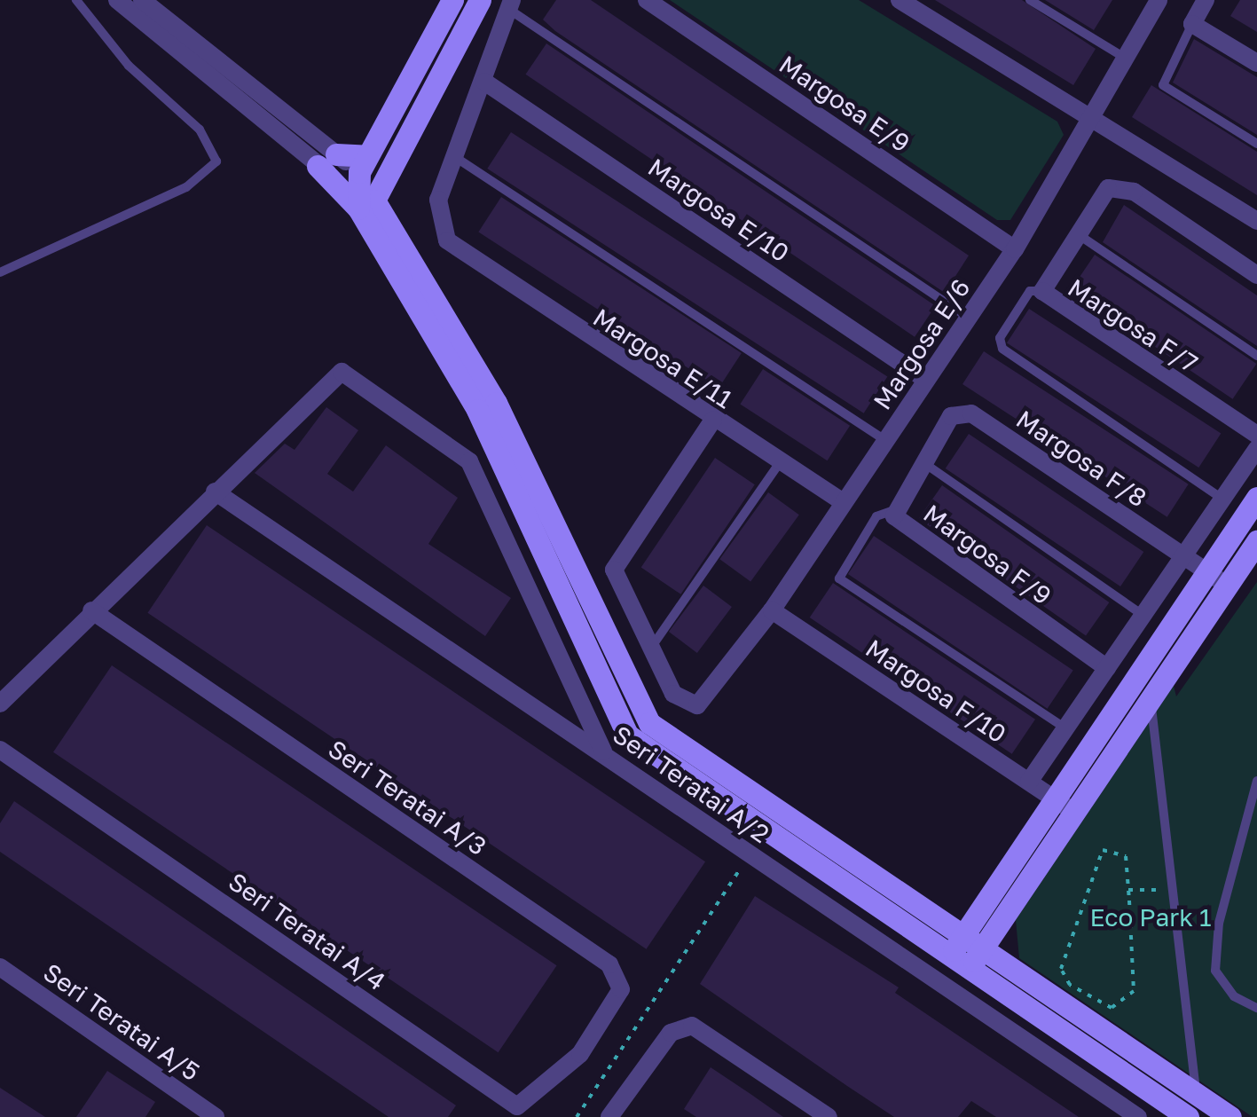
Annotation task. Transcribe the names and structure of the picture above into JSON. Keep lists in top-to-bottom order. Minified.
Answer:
{"streets":{"street":["Margosa E/9","Margosa E/10","Margosa F/7","Margosa E/6","Margosa E/11","Margosa F/8","Margosa F/9","Margosa F/10","Seri Teratai A/2","Seri Teratai A/3","Seri Teratai A/4","Seri Teratai A/5"]},"crossings":[["Margosa E/9","Margosa E/6"],["Margosa E/10","Margosa E/6"],["Margosa E/6","Margosa E/11"],["Margosa E/6","Margosa F/10"],["Margosa F/8","Margosa F/9"],["Seri Teratai A/3","Seri Teratai A/4"]],"parks":["Eco Park 1"]}
